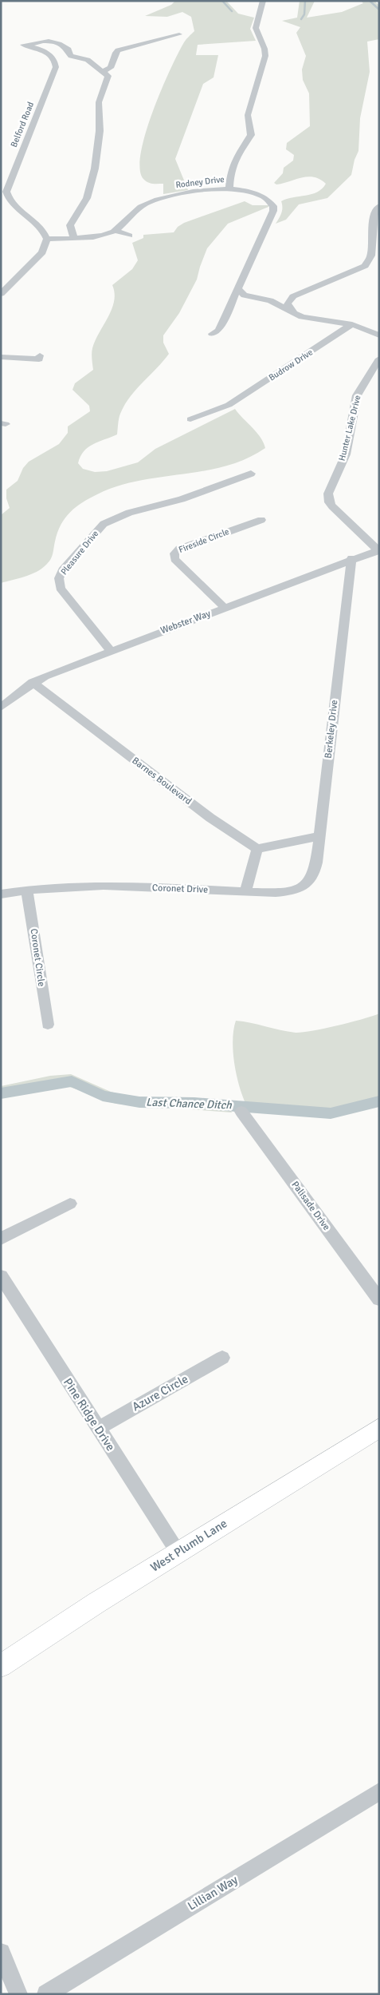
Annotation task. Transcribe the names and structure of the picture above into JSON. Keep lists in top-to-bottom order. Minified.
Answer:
{"streets":{"main road":["West Plumb Lane"],"street":["Belford Road","Rodney Drive","Budrow Drive","Hunter Lake Drive","Fireside Circle","Pleasure Drive","Webster Way","Berkeley Drive","Barnes Boulevard","Coronet Drive","Coronet Circle","Palisade Drive","Azure Circle","Pine Ridge Drive","Lillian Way"]},"crossings":[["Belford Road","Rodney Drive"],["Hunter Lake Drive","Webster Way"],["Fireside Circle","Webster Way"],["Pleasure Drive","Webster Way"],["Webster Way","Berkeley Drive"],["Webster Way","Barnes Boulevard"],["Berkeley Drive","Coronet Drive"],["Coronet Drive","Coronet Circle"],["Azure Circle","Pine Ridge Drive"],["Pine Ridge Drive","West Plumb Lane"]],"water":["Last Chance Ditch"]}
